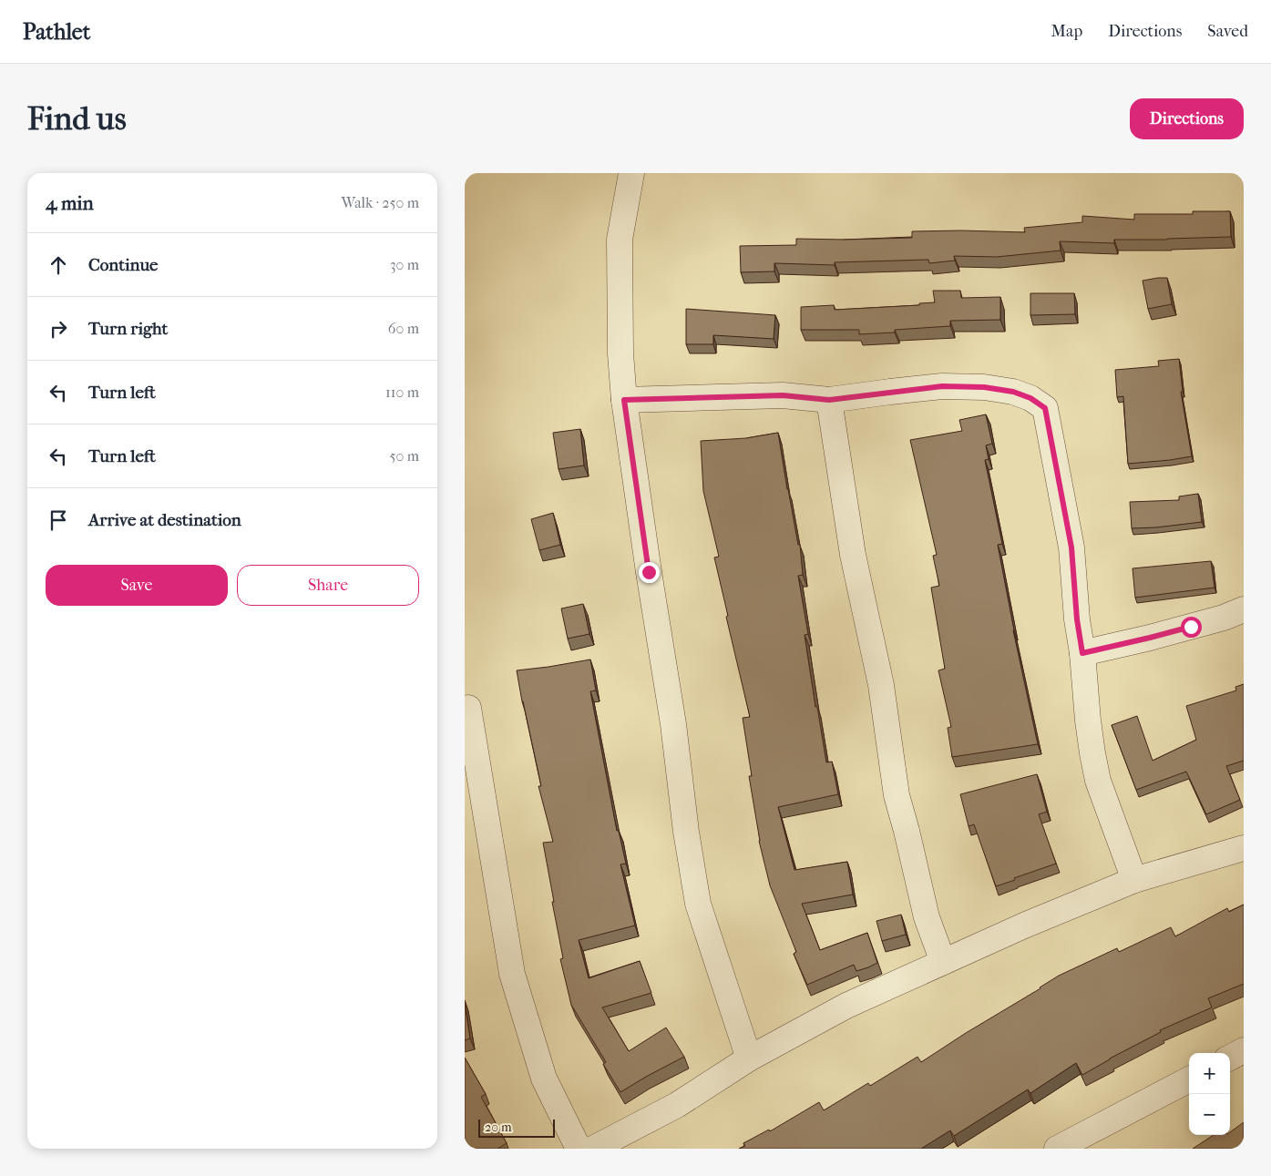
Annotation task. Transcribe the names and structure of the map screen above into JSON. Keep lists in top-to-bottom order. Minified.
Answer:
{"scale_bar":"20 m","page":{"header":"Pathlet","nav":["Map","Directions","Saved"],"buttons":["Directions",["Save","Share"]],"title":"Find us","heading":["4 min","Walk · 250 m"],"list":[["Continue","30 m"],["Turn right","60 m"],["Turn left","110 m"],["Turn left","50 m"],"Arrive at destination"],"map_buttons":["+","−"],"scale":"20 m"}}
